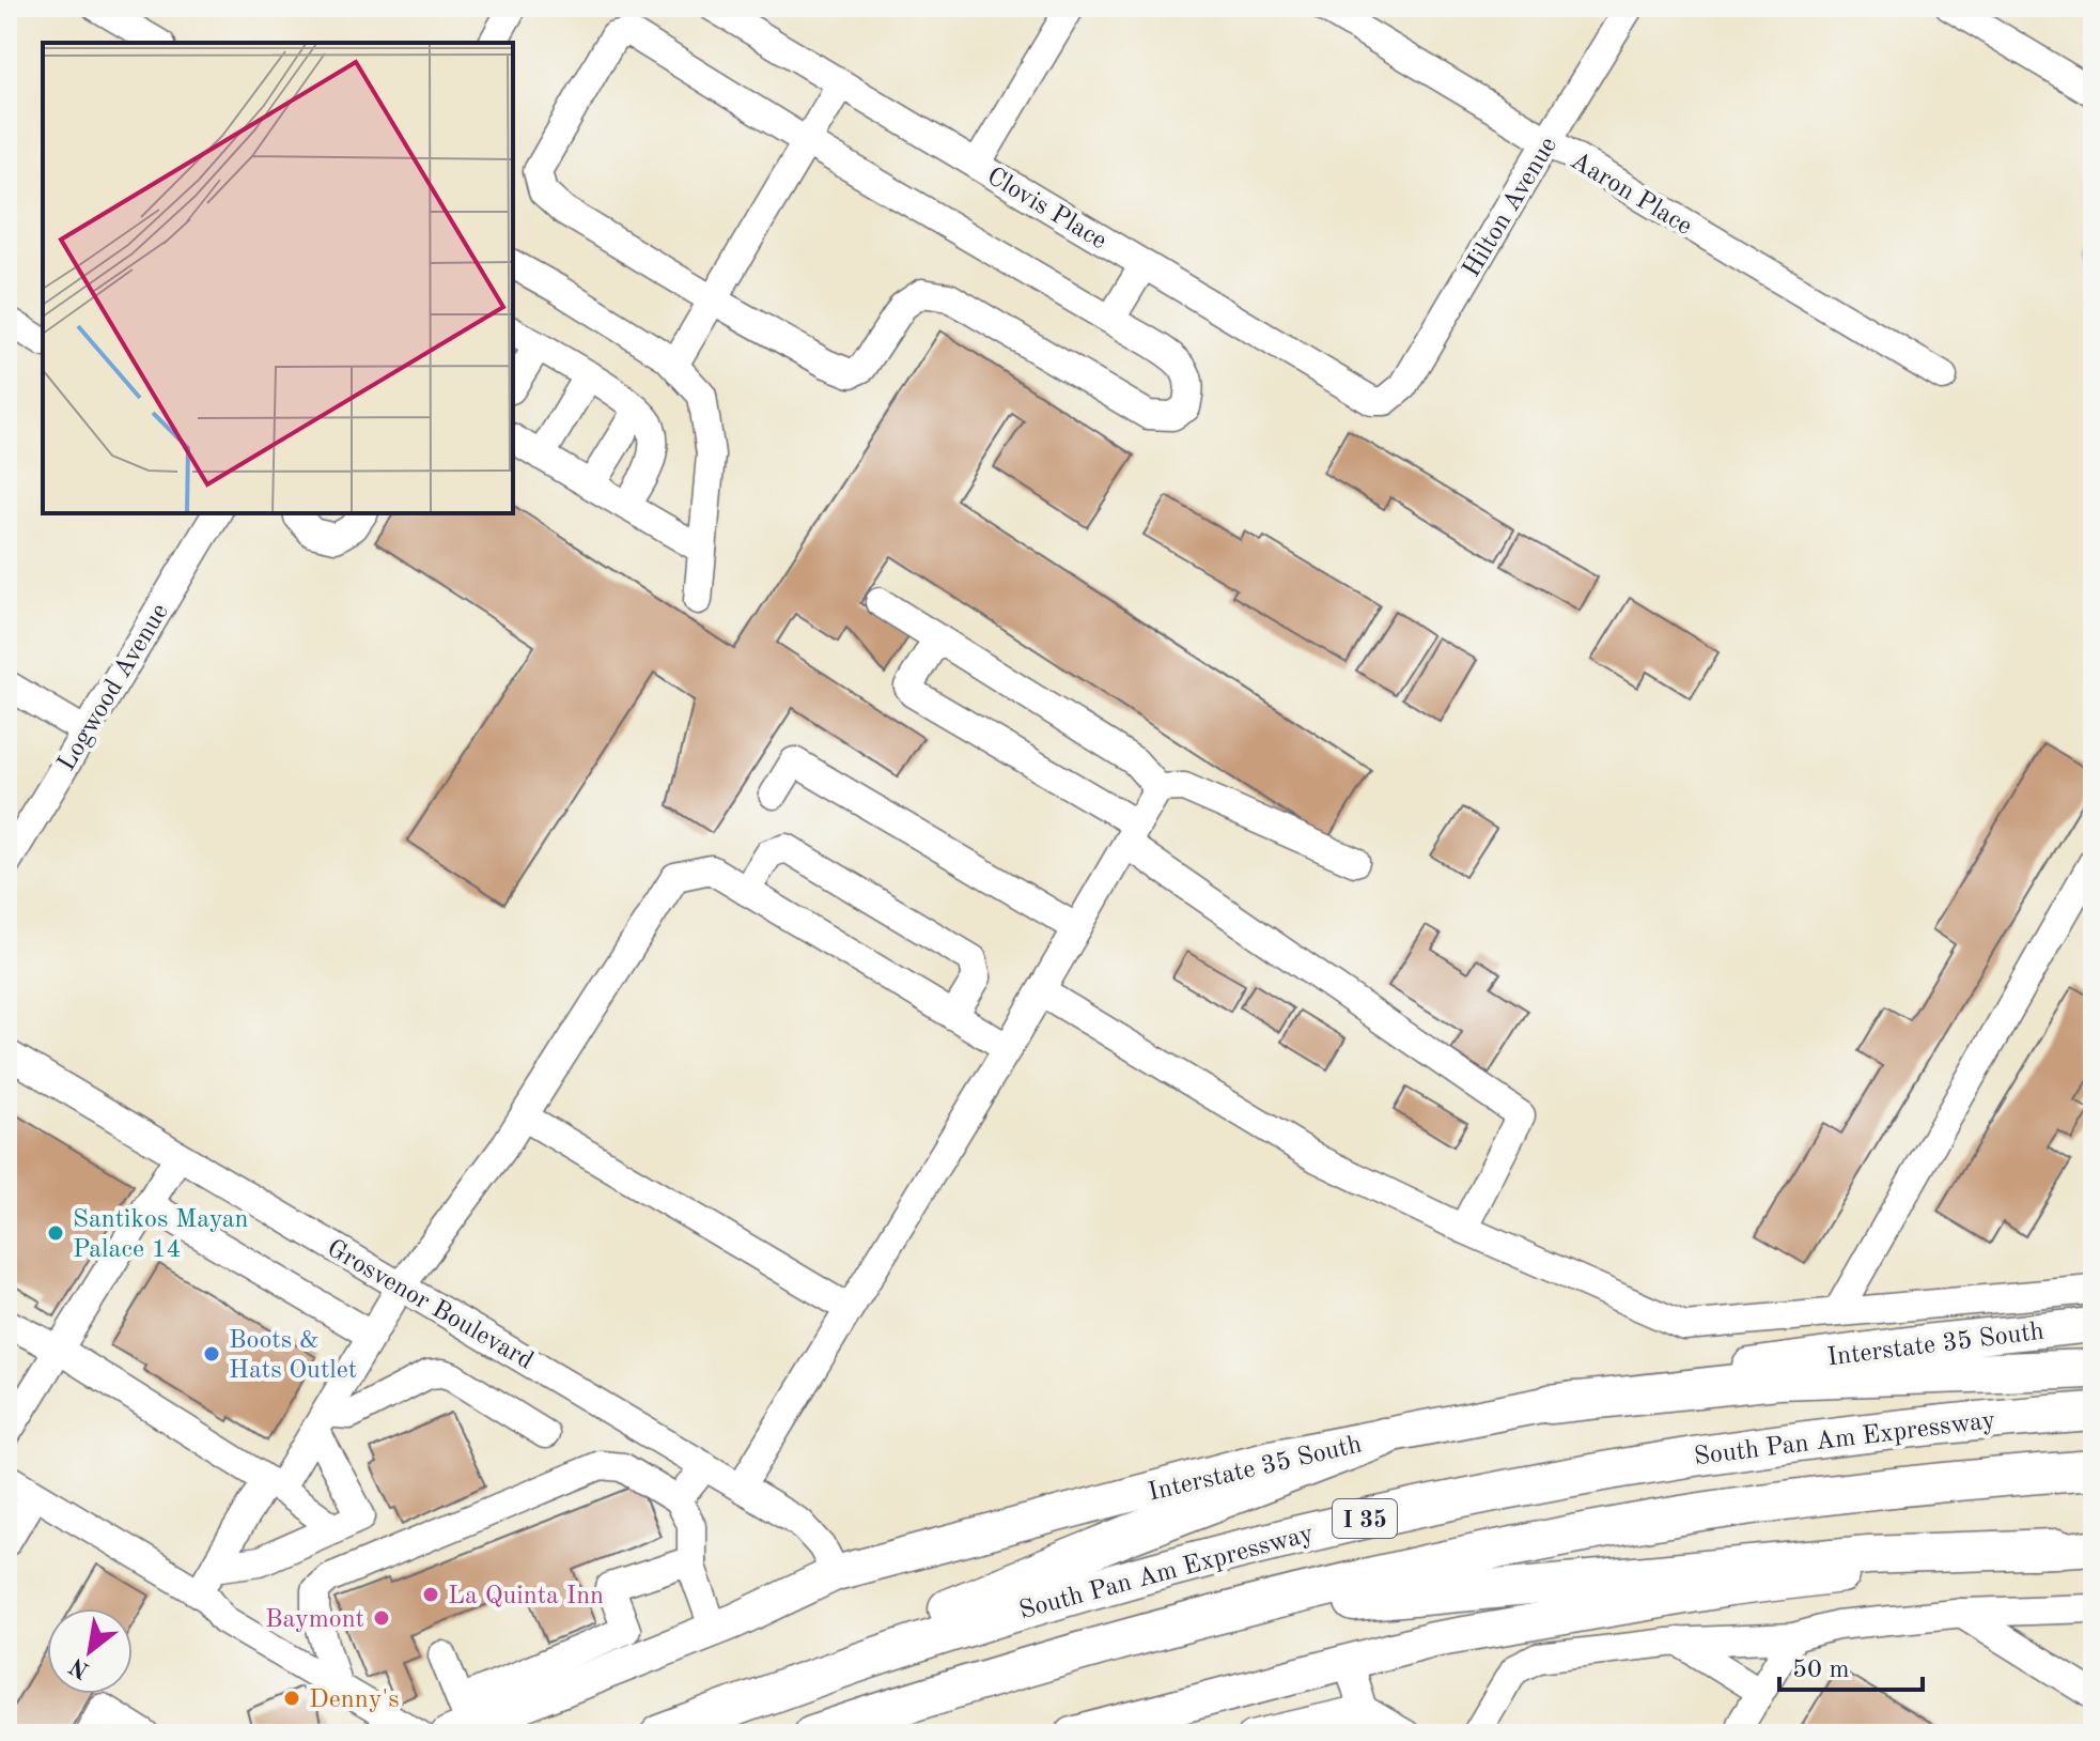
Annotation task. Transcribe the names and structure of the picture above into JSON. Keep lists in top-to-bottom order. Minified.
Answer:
{"streets":{"highway":["South Pan Am Expressway","I 35"],"main road":["Interstate 35 South"],"street":["Aaron Place","Hilton Avenue","Clovis Place","Logwood Avenue","Grosvenor Boulevard"]},"crossings":[["Aaron Place","Hilton Avenue"],["Hilton Avenue","Clovis Place"],["Grosvenor Boulevard","Interstate 35 South"]],"places":["Santikos Mayan Palace 14","Boots & Hats Outlet","La Quinta Inn","Baymont","Denny's"],"scale_bar":"50 m","north":"bottom left"}
